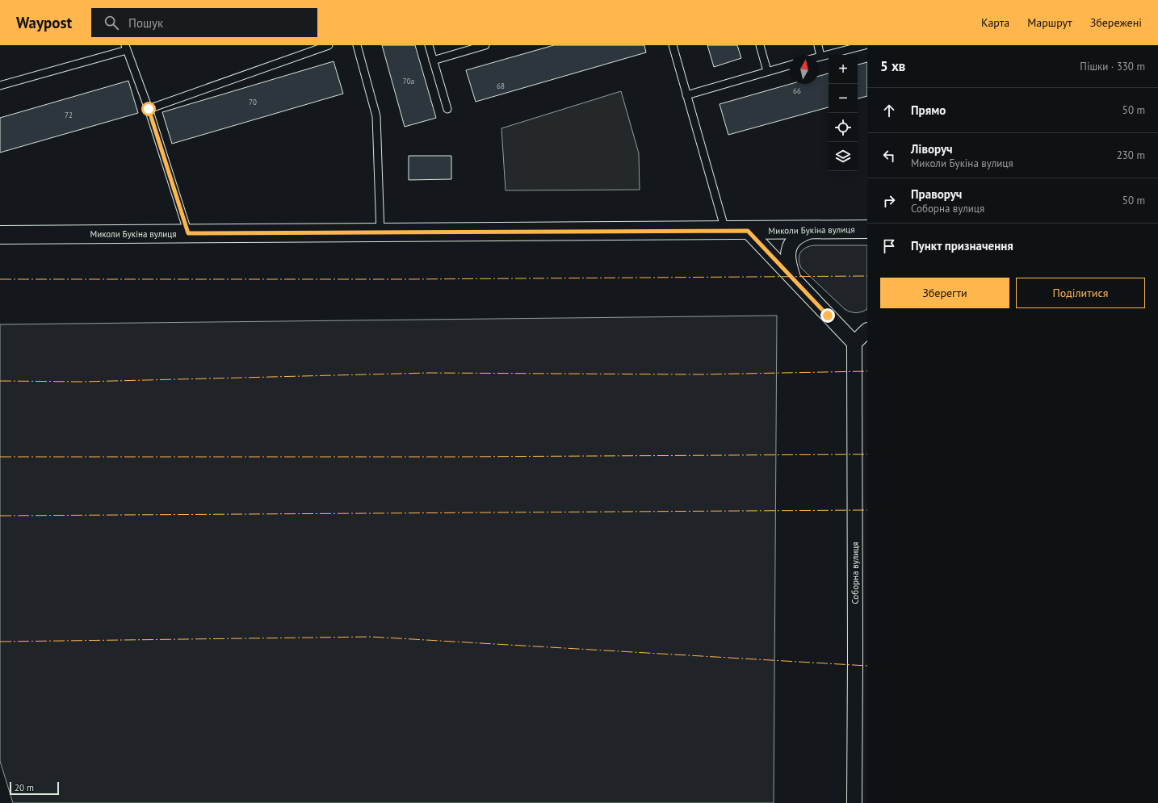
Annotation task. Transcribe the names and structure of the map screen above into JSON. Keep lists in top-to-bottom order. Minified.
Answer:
{"streets":{"street":["Миколи Букіна вулиця","Соборна вулиця"]},"house_numbers":["70а","68","66","70","72"],"scale_bar":"20 m","north":"top","page":{"header":"Waypost","search":"Пошук","nav":["Карта","Маршрут","Збережені"],"heading":["5 хв","Пішки · 330 m"],"map_buttons":["+","−"],"list":[["Прямо","50 m"],["Ліворуч","Миколи Букіна вулиця","230 m"],["Праворуч","Соборна вулиця","50 m"],"Пункт призначення"],"buttons":["Зберегти","Поділитися"],"scale":"20 m"}}
